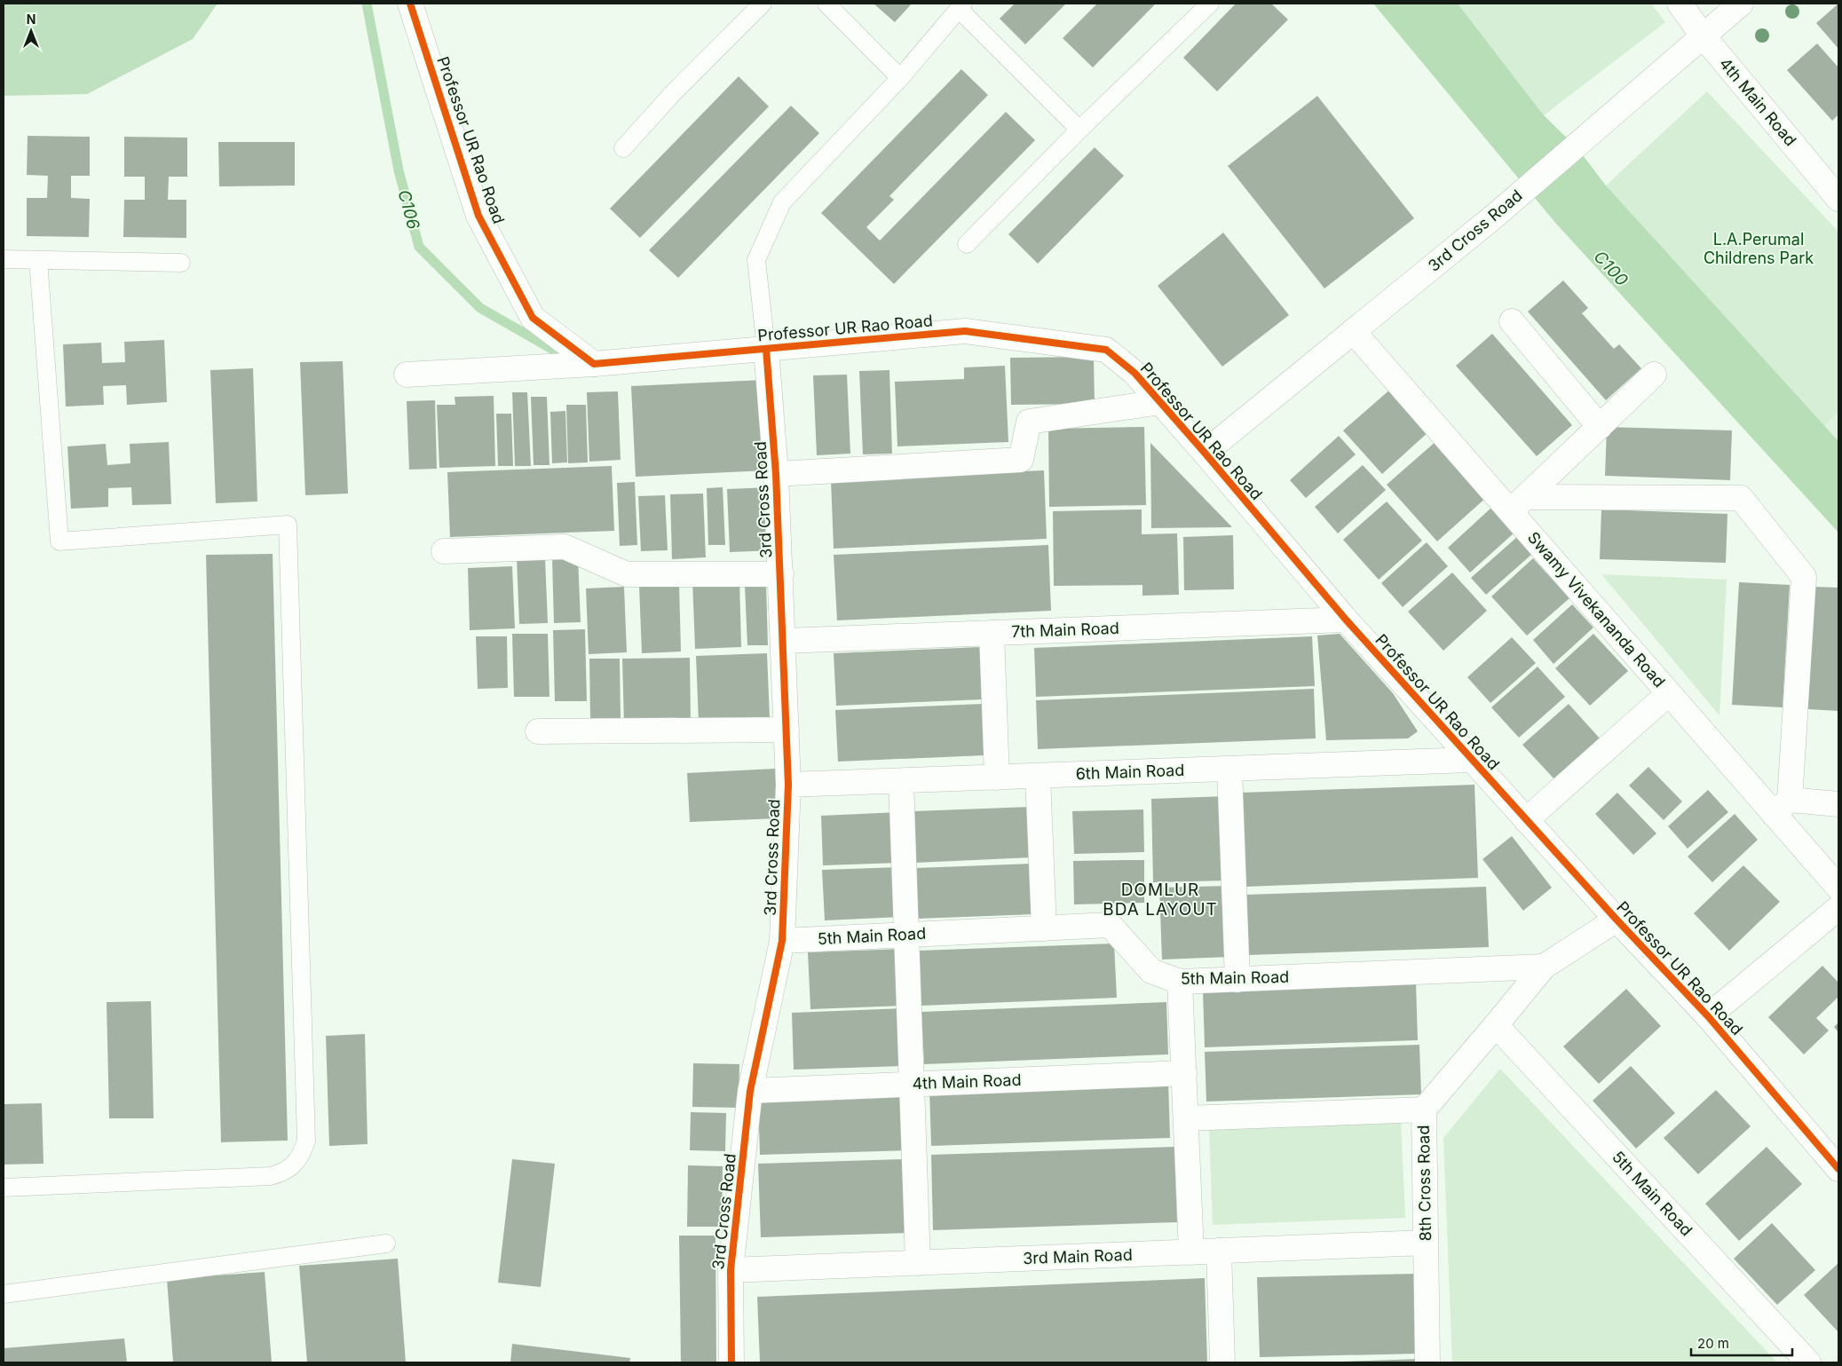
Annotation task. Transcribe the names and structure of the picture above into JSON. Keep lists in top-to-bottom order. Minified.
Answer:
{"streets":{"street":["4th Main Road","Professor UR Rao Road","3rd Cross Road","Swamy Vivekananda Road","7th Main Road","6th Main Road","5th Main Road","8th Cross Road","3rd Main Road"]},"crossings":[["4th Main Road","3rd Cross Road"],["Professor UR Rao Road","3rd Cross Road"],["Professor UR Rao Road","7th Main Road"],["Professor UR Rao Road","6th Main Road"],["Professor UR Rao Road","5th Main Road"],["3rd Cross Road","Swamy Vivekananda Road"],["3rd Cross Road","7th Main Road"],["3rd Cross Road","6th Main Road"],["3rd Cross Road","5th Main Road"],["3rd Cross Road","3rd Main Road"],["5th Main Road","8th Cross Road"],["8th Cross Road","3rd Main Road"]],"districts":["DOMLUR BDA LAYOUT"],"water":["C106","C100"],"parks":["L.A.Perumal Childrens Park"],"scale_bar":"20 m","north":"top"}
